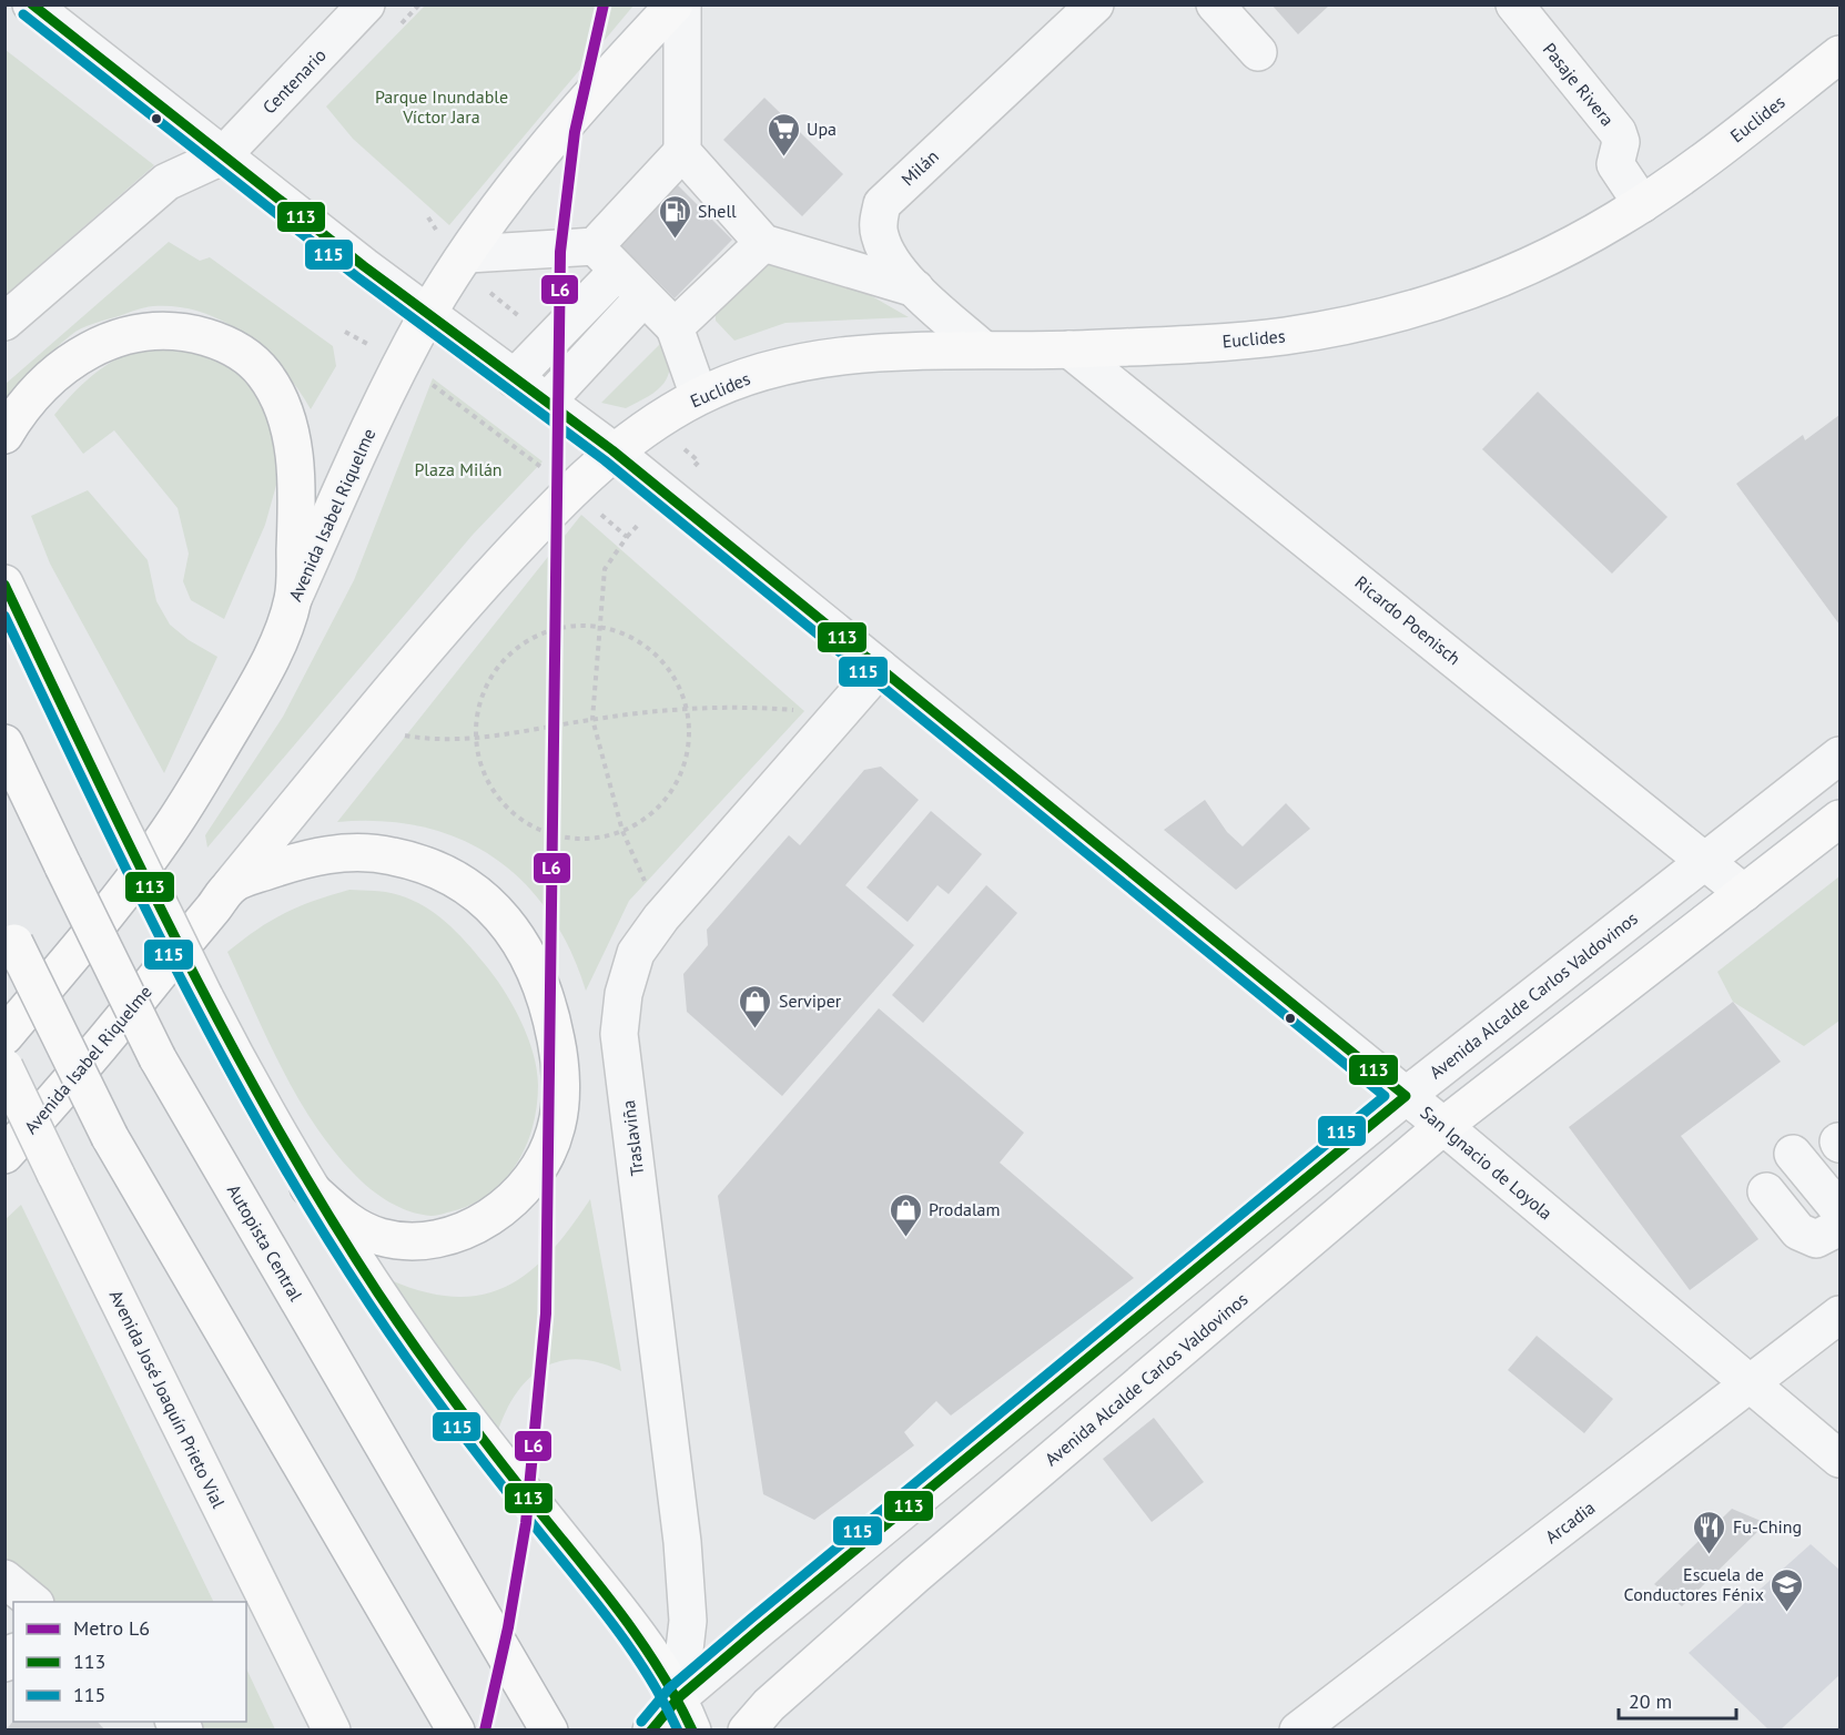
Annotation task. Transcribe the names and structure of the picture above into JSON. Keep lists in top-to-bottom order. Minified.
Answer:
{"streets":{"main road":["Euclides","Avenida Isabel Riquelme","Avenida Alcalde Carlos Valdovinos","Autopista Central","Avenida José Joaquín Prieto Vial"],"street":["Centenario","Pasaje Rivera","Milán","Ricardo Poenisch","Traslaviña","San Ignacio de Loyola","Arcadia"]},"crossings":[["Centenario","San Ignacio de Loyola"],["Pasaje Rivera","Euclides"],["Euclides","Milán"],["Euclides","Avenida Isabel Riquelme"],["Euclides","Ricardo Poenisch"],["Euclides","San Ignacio de Loyola"],["Avenida Isabel Riquelme","San Ignacio de Loyola"],["Ricardo Poenisch","Avenida Alcalde Carlos Valdovinos"],["Avenida Alcalde Carlos Valdovinos","Traslaviña"],["Avenida Alcalde Carlos Valdovinos","San Ignacio de Loyola"],["Traslaviña","San Ignacio de Loyola"],["San Ignacio de Loyola","Arcadia"]],"parks":["Parque Inundable Víctor Jara","Plaza Milán"],"places":{"supermarket":["Upa"],"fuel station":["Shell"],"shop":["Serviper","Prodalam"],"restaurant":["Fu-Ching"],"school or university":["Escuela de Conductores Fénix"]},"lines":["metro line L6","transit line 113","transit line 115"],"legend":["Metro L6","113","115"],"scale_bar":"20 m"}
